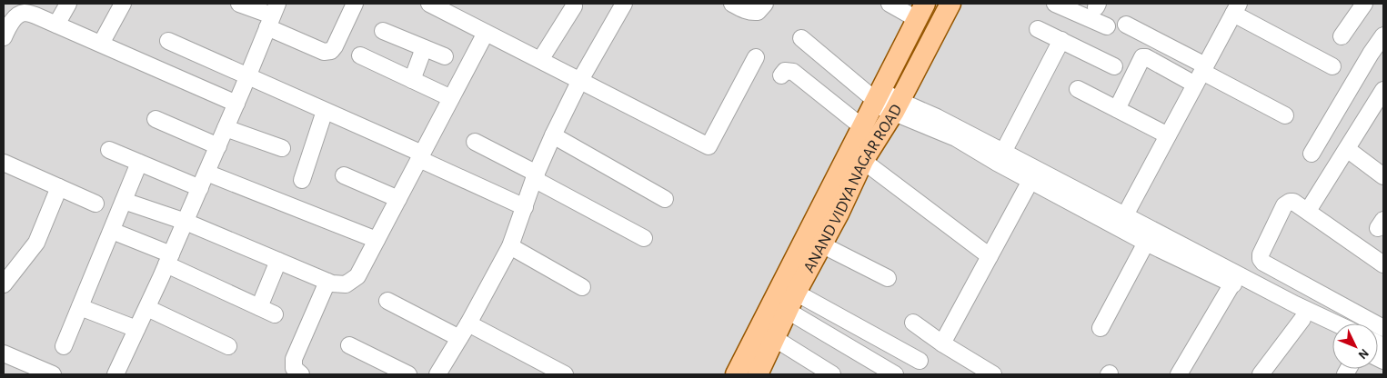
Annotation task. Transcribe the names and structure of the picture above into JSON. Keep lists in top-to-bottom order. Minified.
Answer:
{"streets":{"main road":["ANAND VIDYA NAGAR ROAD"]},"north":"bottom right"}
